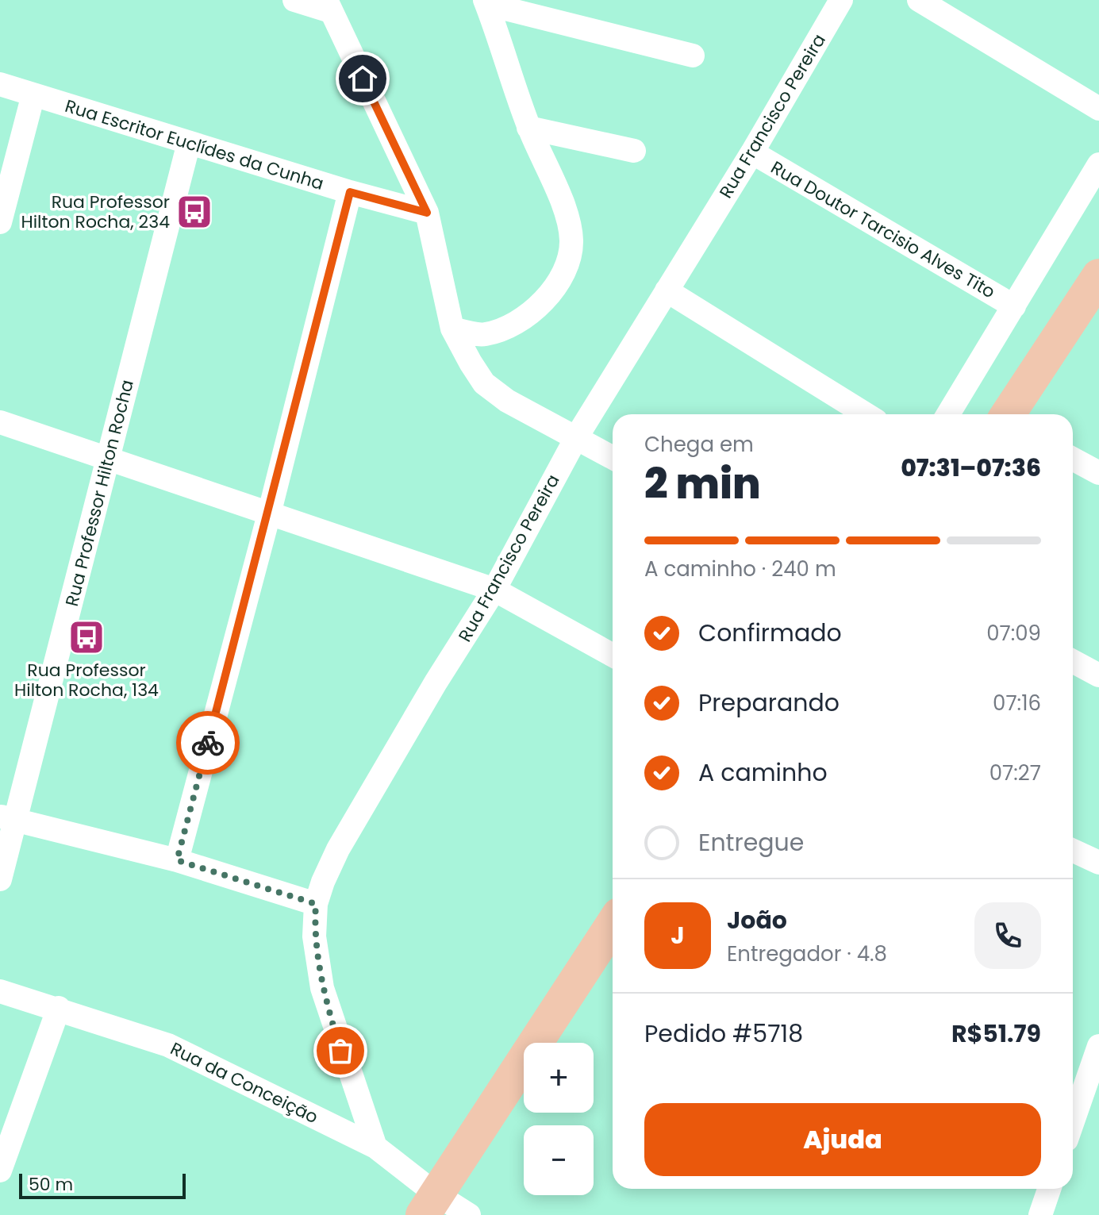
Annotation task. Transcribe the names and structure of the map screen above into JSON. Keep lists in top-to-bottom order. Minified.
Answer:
{"streets":{"street":["Rua Francisco Pereira","Rua Escritor Euclídes da Cunha","Rua Doutor Tarcisio Alves Tito","Rua Professor Hilton Rocha","Rua da Conceição"]},"crossings":[["Rua Francisco Pereira","Rua Doutor Tarcisio Alves Tito"],["Rua Francisco Pereira","Rua da Conceição"],["Rua Escritor Euclídes da Cunha","Rua Professor Hilton Rocha"]],"places":{"bus stop":["Rua Professor Hilton Rocha, 234","Rua Professor Hilton Rocha, 134"]},"scale_bar":"50 m","page":{"heading":["2 min","Chega em","07:31–07:36"],"panel":["João","Entregador · 4.8","Pedido #5718","R$51.79"],"bar":"A caminho · 240 m","list":[["Confirmado","07:09"],["Preparando","07:16"],["A caminho","07:27"],"Entregue"],"round":"J","map_buttons":["+","−"],"buttons":"Ajuda","scale":"50 m"}}
